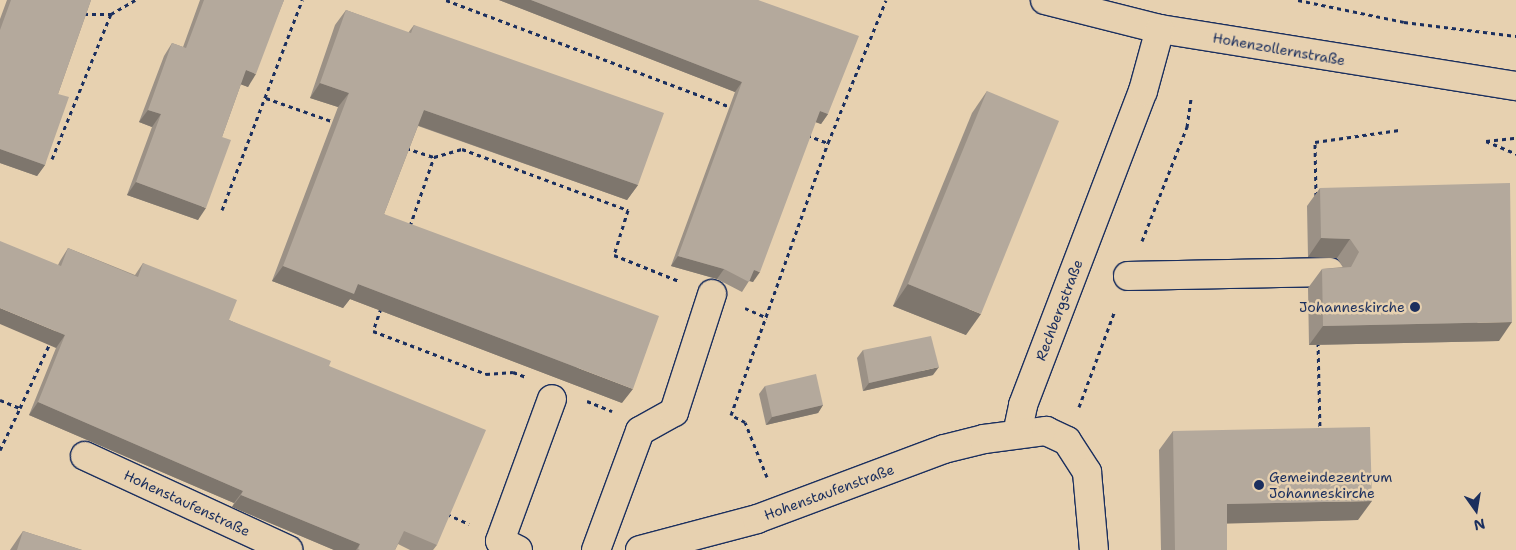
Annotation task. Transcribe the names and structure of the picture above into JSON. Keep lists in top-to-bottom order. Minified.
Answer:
{"streets":{"street":["Hohenzollernstraße","Rechbergstraße","Hohenstaufenstraße"]},"crossings":[["Hohenzollernstraße","Rechbergstraße"],["Rechbergstraße","Hohenstaufenstraße"]],"places":["Johanneskirche","Gemeindezentrum Johanneskirche"],"north":"bottom"}
